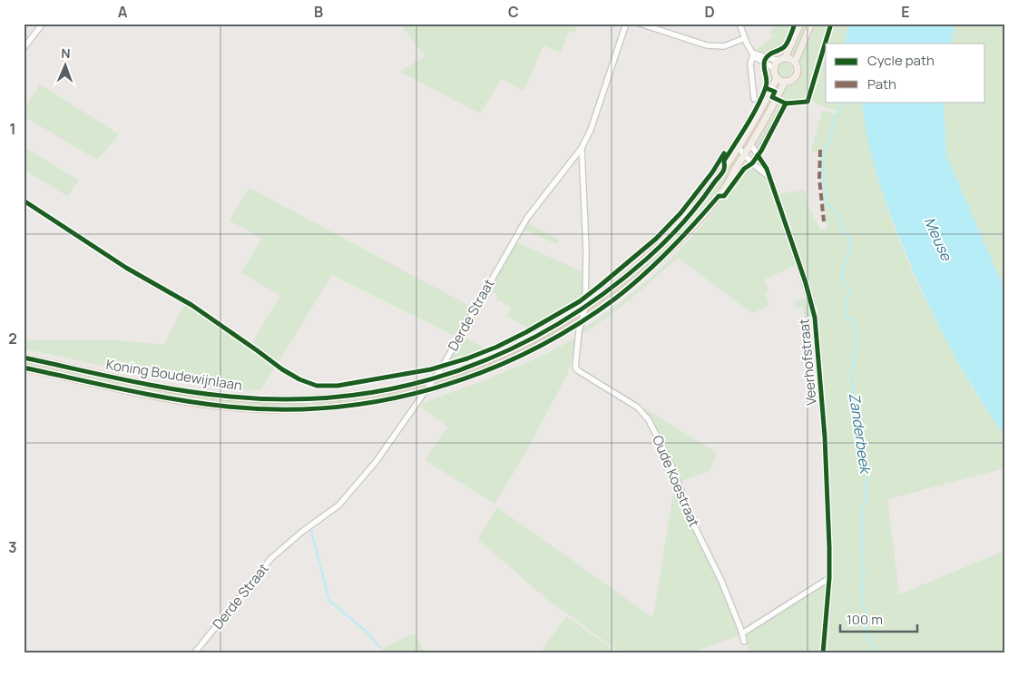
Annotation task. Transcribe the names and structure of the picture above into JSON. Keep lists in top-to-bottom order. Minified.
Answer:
{"streets":{"main road":["Koning Boudewijnlaan"],"street":["Derde Straat","Veerhofstraat","Oude Koestraat"]},"crossings":[["Derde Straat","Koning Boudewijnlaan"],["Derde Straat","Oude Koestraat"],["Veerhofstraat","Koning Boudewijnlaan"],["Koning Boudewijnlaan","Oude Koestraat"]],"water":["Meuse","Zanderbeek"],"legend":["Cycle path","Path"],"scale_bar":"100 m","north":"top","grid":{"columns":["A","B","C","D","E"],"rows":["1","2","3"]}}
